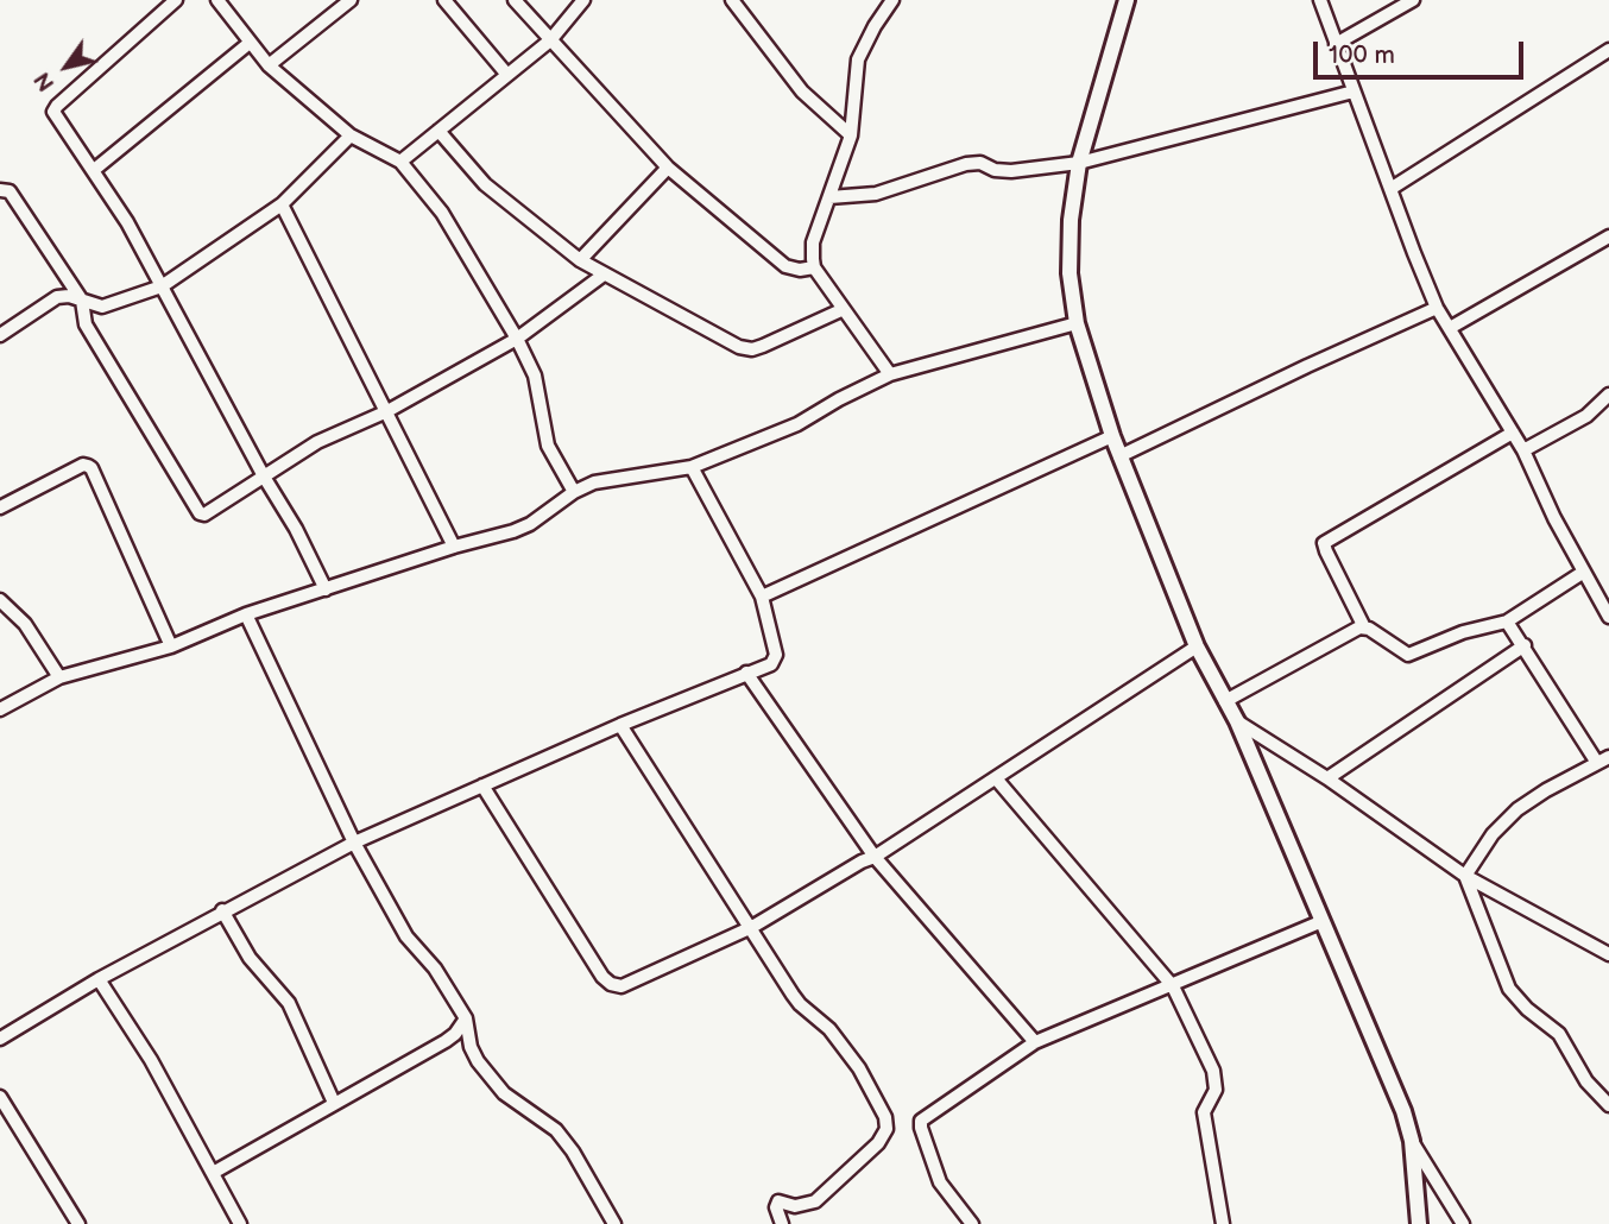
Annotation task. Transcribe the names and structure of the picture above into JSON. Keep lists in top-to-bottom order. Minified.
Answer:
{"scale_bar":"100 m","north":"bottom left"}
